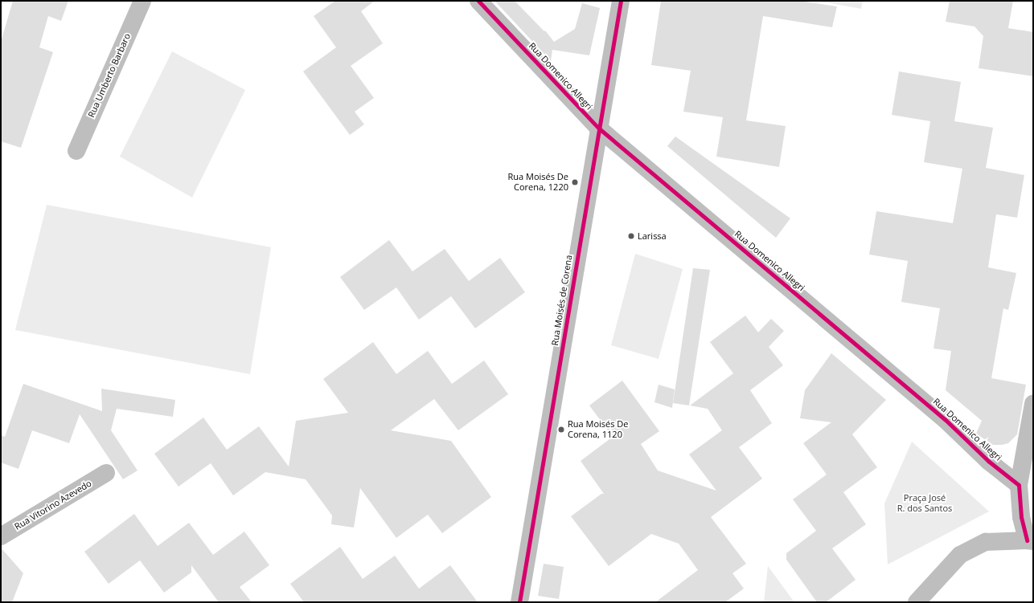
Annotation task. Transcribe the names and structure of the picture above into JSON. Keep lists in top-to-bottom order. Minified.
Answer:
{"streets":{"street":["Rua Umberto Barbaro","Rua Domenico Allegri","Rua Moisés de Corena","Rua Vitorino Azevedo"]},"crossings":[["Rua Domenico Allegri","Rua Moisés de Corena"]],"parks":["Praça José R. dos Santos"],"places":["Rua Moisés De Corena, 1220","Larissa","Rua Moisés De Corena, 1120"]}
